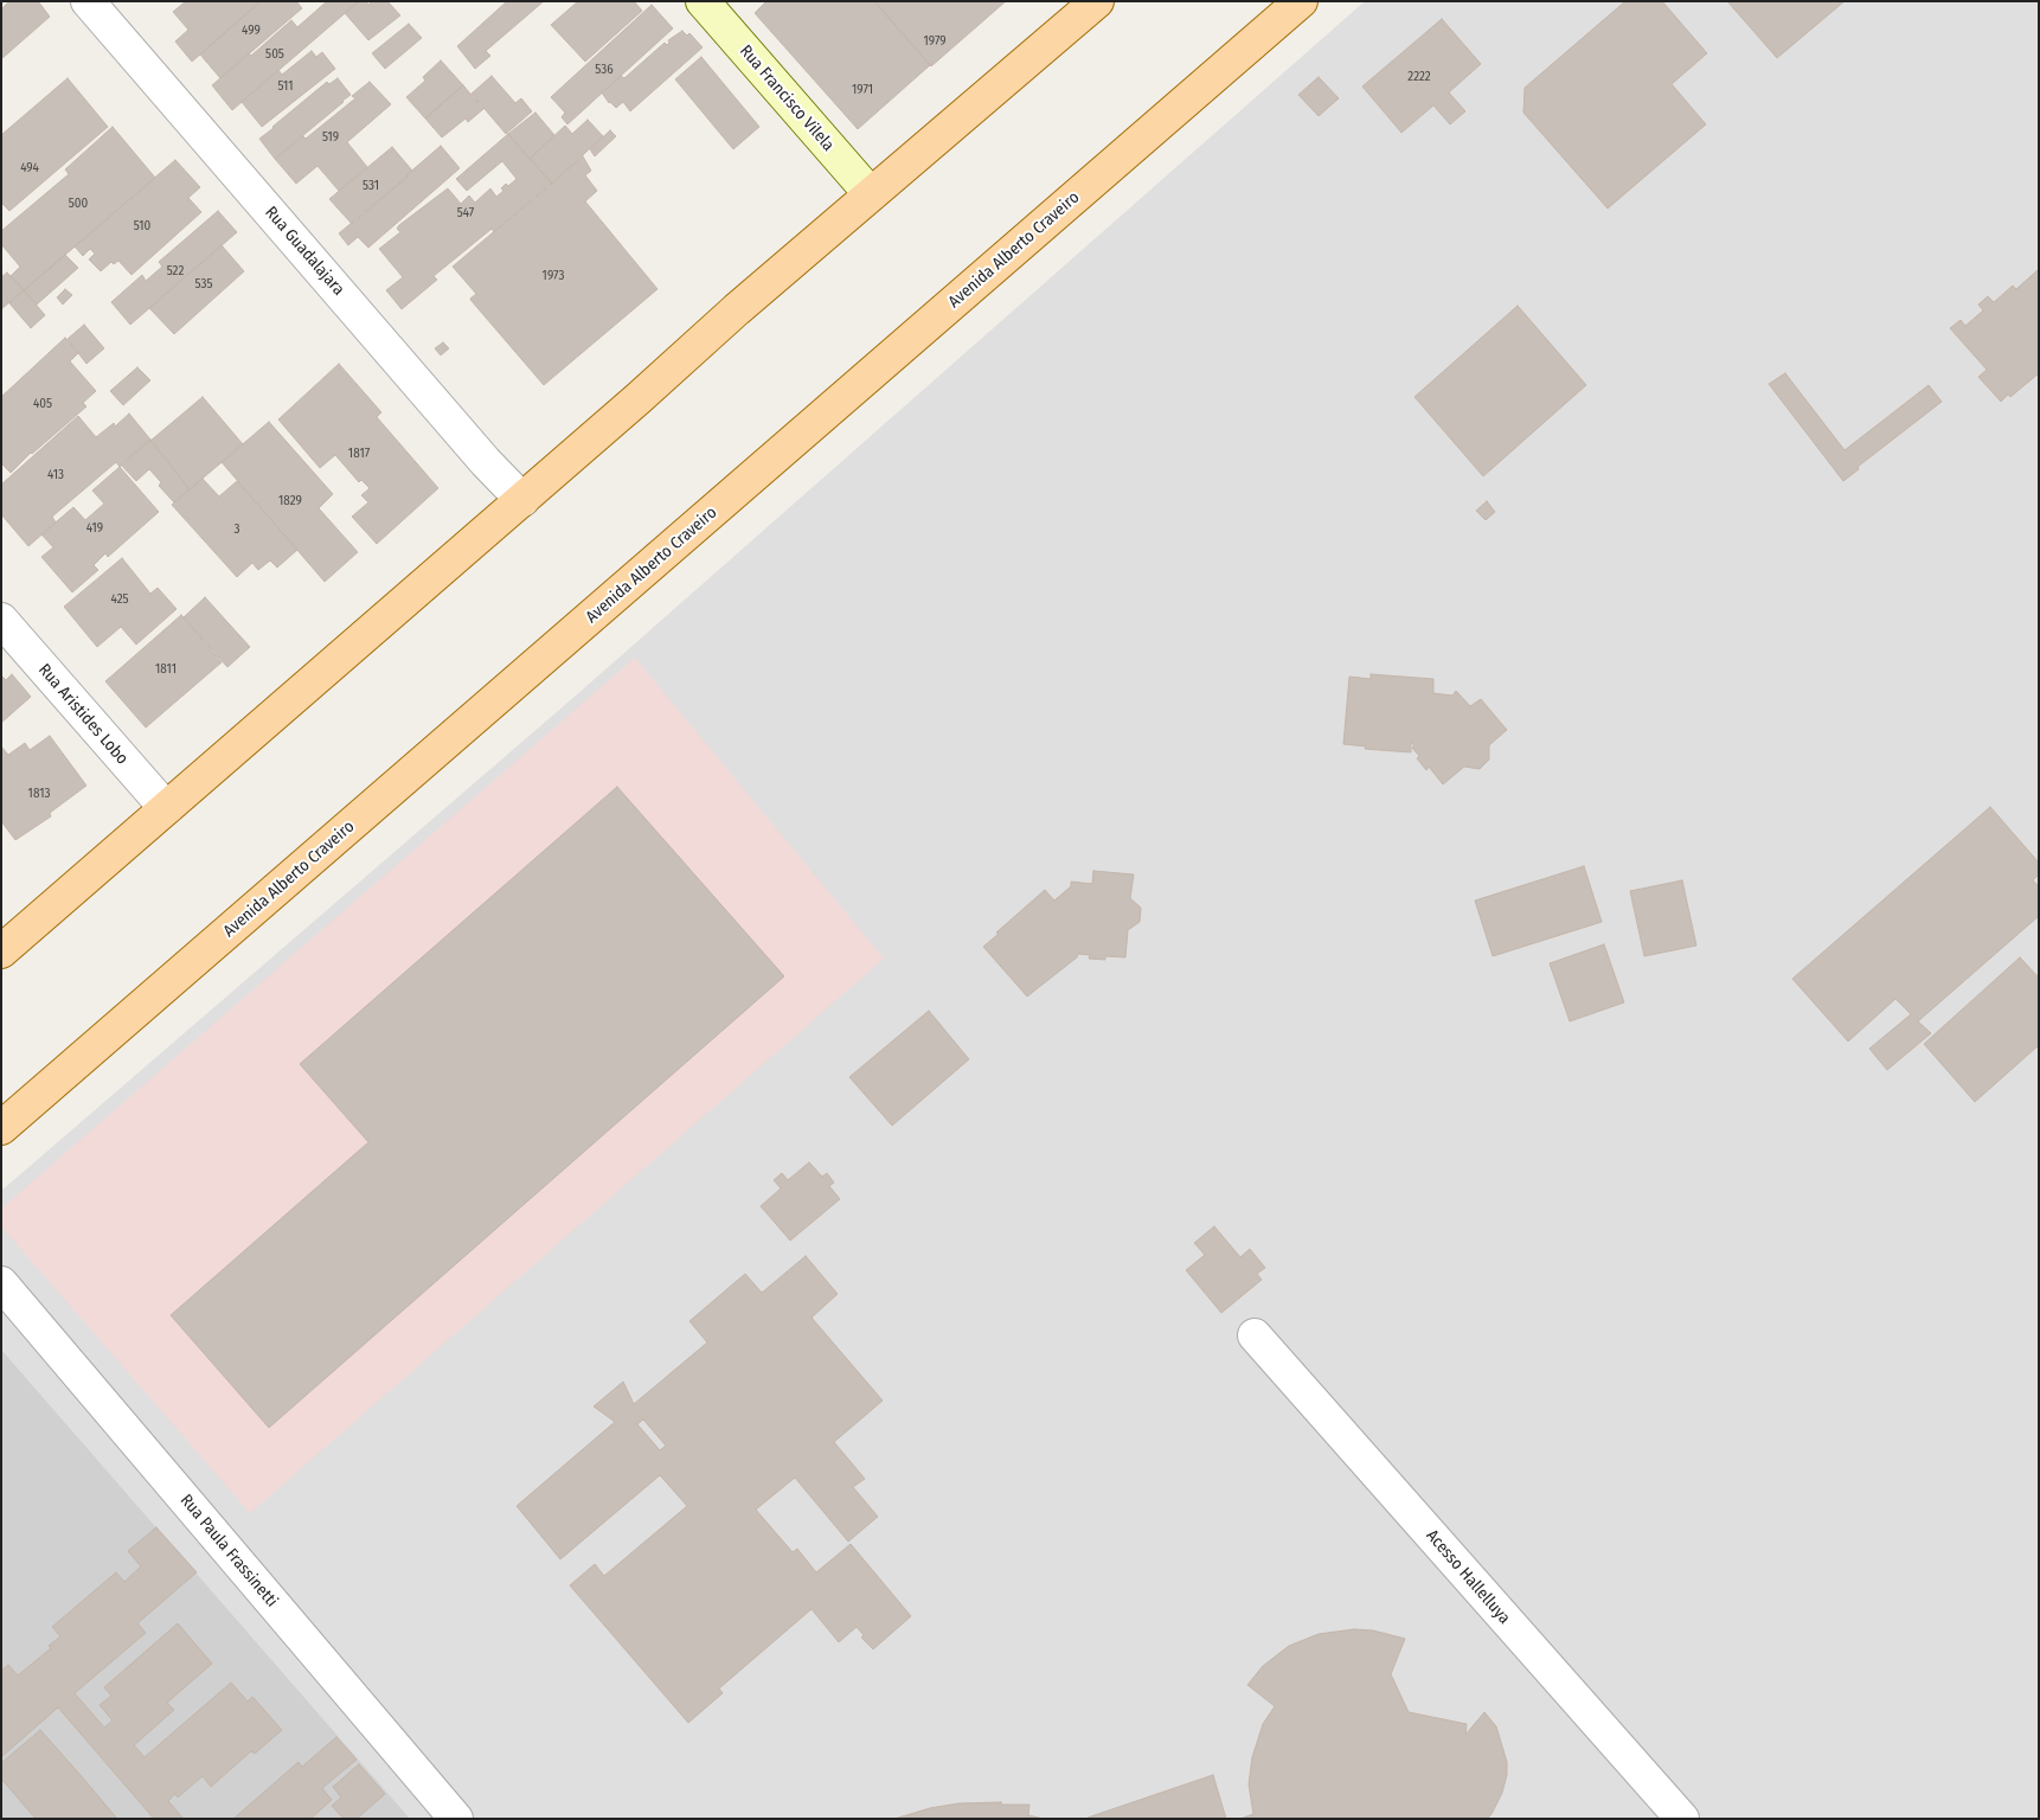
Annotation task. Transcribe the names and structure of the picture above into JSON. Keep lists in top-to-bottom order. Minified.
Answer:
{"streets":{"main road":["Avenida Alberto Craveiro"],"street":["Rua Francisco Vilela","Rua Guadalajara","Rua Aristides Lobo","Rua Paula Frassinetti","Acesso Hallelluya"]},"house_numbers":["499","1979","505","536","2222","511","1971","519","494","531","500","547","510","522","1973","535","405","1817","413","1829","419","3","425","1811","1813"]}
